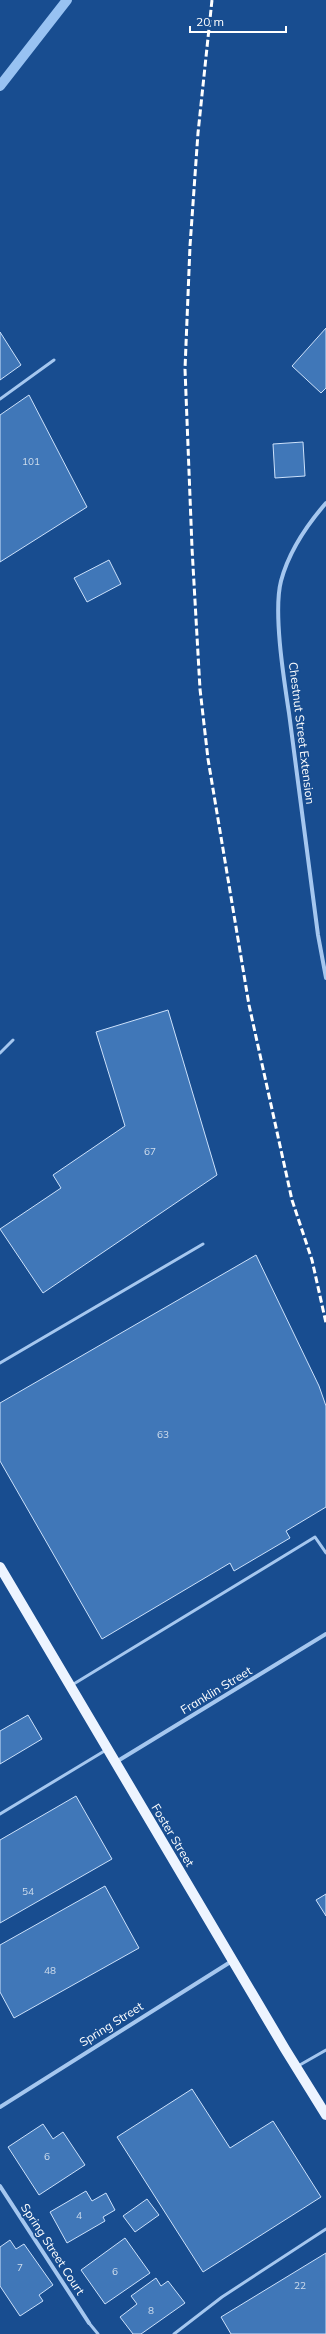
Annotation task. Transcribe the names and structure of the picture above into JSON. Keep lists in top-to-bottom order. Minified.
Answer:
{"streets":{"main road":["Foster Street"],"street":["Chestnut Street Extension","Franklin Street","Spring Street","Spring Street Court"]},"crossings":[["Franklin Street","Foster Street"],["Foster Street","Spring Street"]],"house_numbers":["101","67","63","54","48","6","4","7","6","22","8"],"scale_bar":"20 m"}
